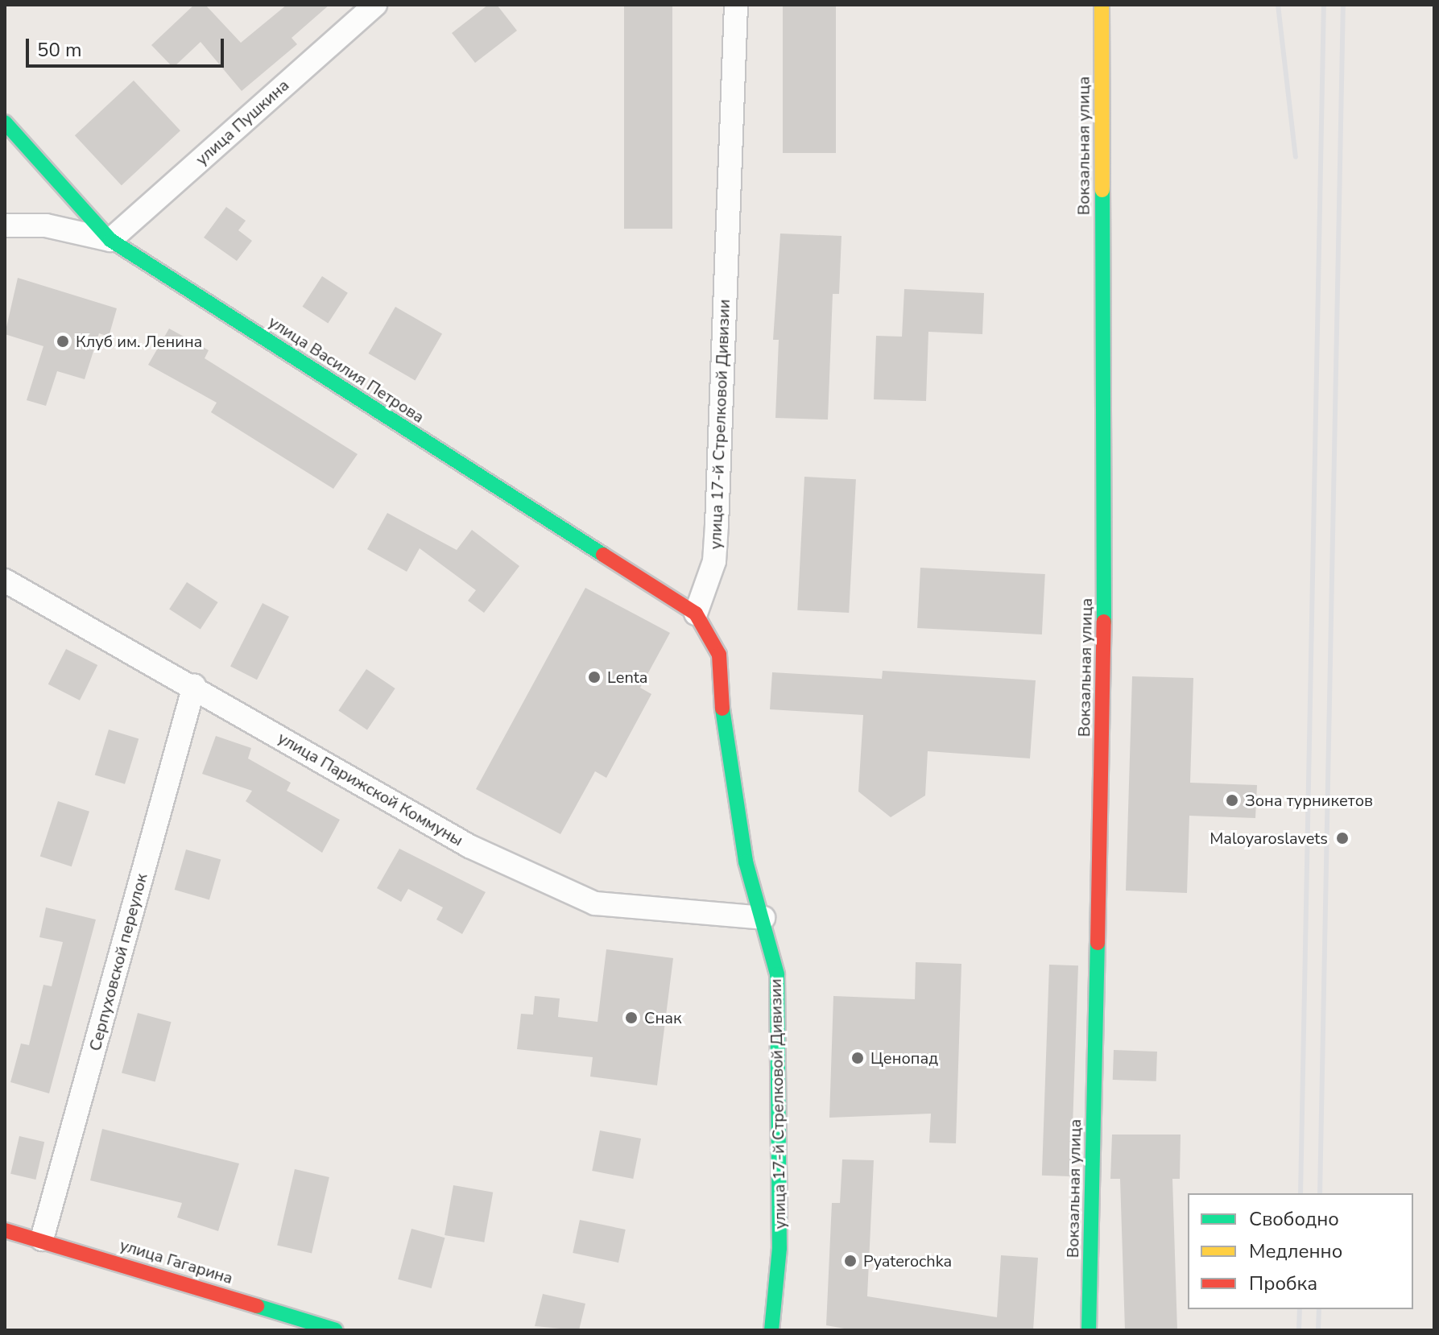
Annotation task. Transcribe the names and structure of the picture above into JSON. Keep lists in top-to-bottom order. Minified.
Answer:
{"streets":{"main road":["Вокзальная улица","улица Василия Петрова","улица 17-й Стрелковой Дивизии","улица Гагарина"],"street":["улица Пушкина","улица Парижской Коммуны","Серпуховской переулок"]},"crossings":[["улица Пушкина","улица Василия Петрова"],["улица Василия Петрова","улица 17-й Стрелковой Дивизии"],["улица 17-й Стрелковой Дивизии","улица Парижской Коммуны"],["улица Парижской Коммуны","Серпуховской переулок"],["Серпуховской переулок","улица Гагарина"]],"places":["Клуб им. Ленина","Lenta","Зона турникетов","Maloyaroslavets","Снак","Ценопад","Pyaterochka"],"legend":["Свободно","Медленно","Пробка"],"scale_bar":"50 m"}
